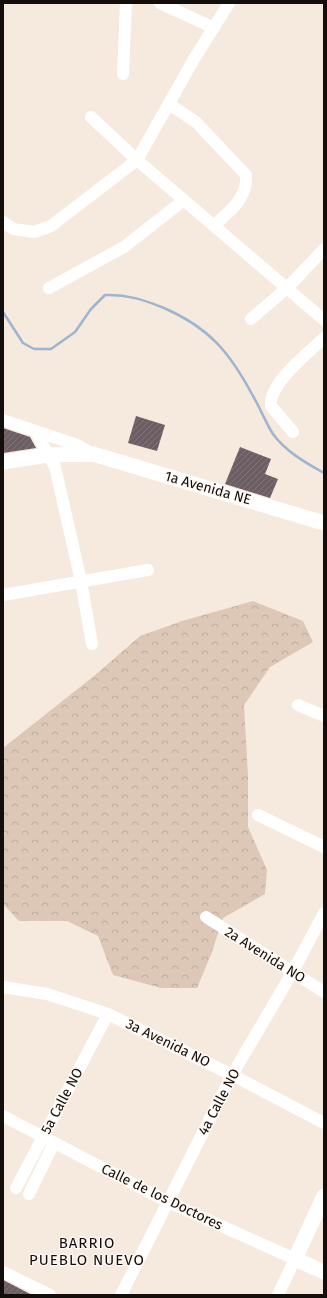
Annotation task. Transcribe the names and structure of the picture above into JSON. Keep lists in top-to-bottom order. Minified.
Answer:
{"streets":{"main road":["1a Avenida NE","Calle de los Doctores"],"street":["2a Avenida NO","3a Avenida NO","5a Calle NO","4a Calle NO"]},"crossings":[["2a Avenida NO","4a Calle NO"],["3a Avenida NO","5a Calle NO"],["3a Avenida NO","4a Calle NO"],["5a Calle NO","Calle de los Doctores"],["4a Calle NO","Calle de los Doctores"]],"districts":["BARRIO PUEBLO NUEVO"]}
